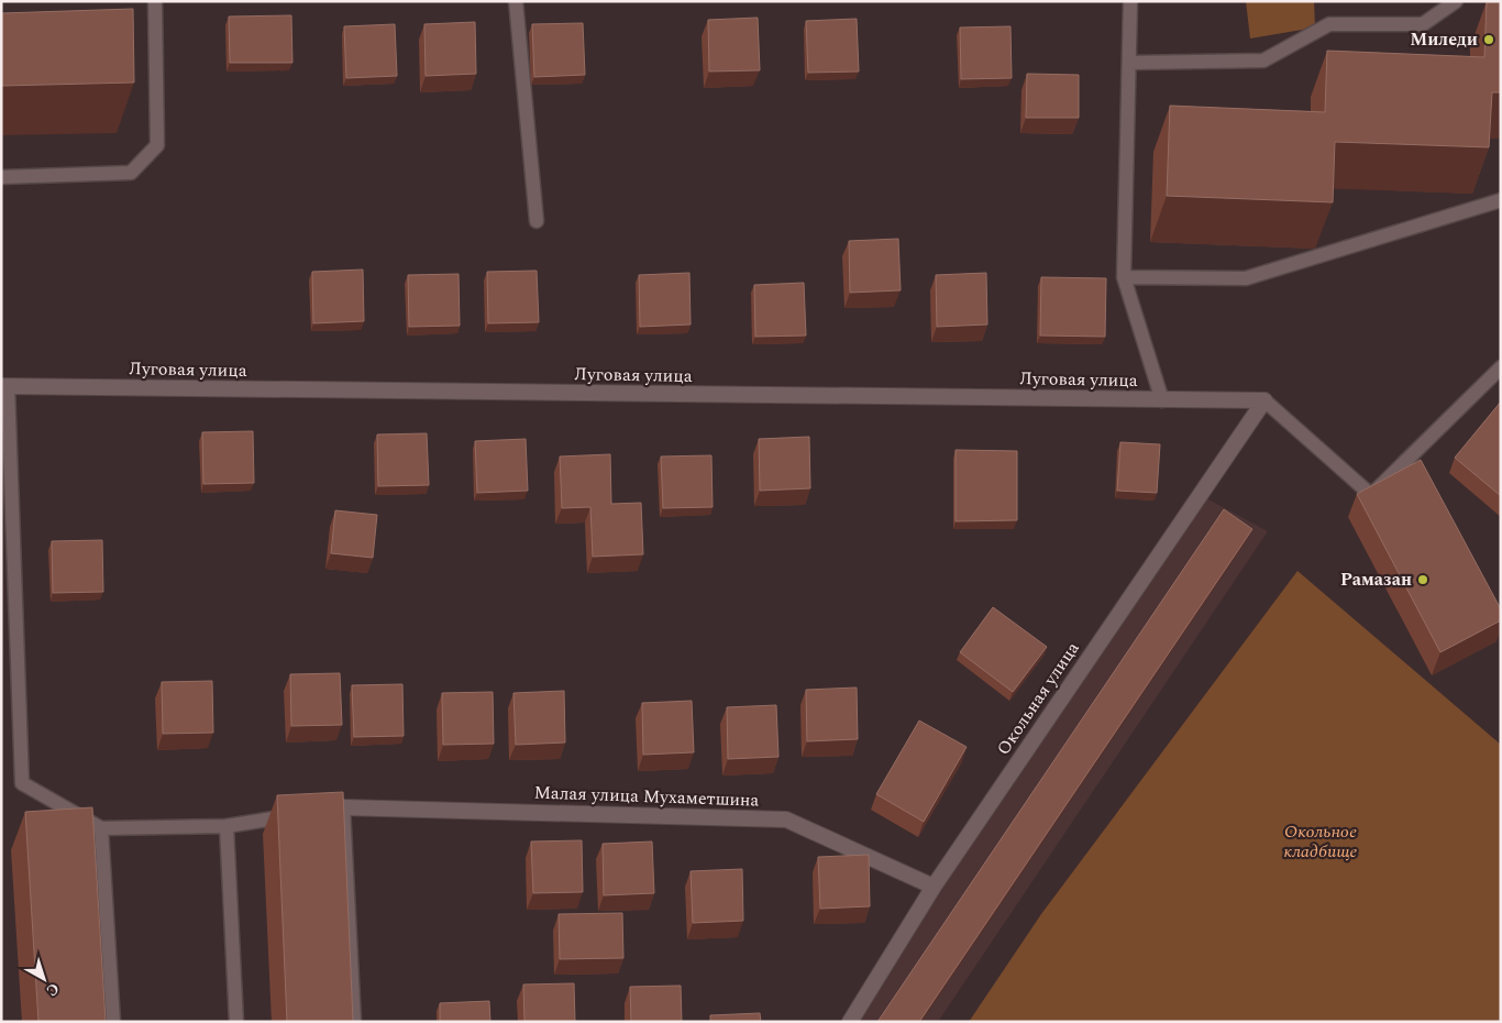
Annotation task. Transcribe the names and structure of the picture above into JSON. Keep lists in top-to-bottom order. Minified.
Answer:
{"streets":{"street":["Луговая улица","Окольная улица","Малая улица Мухаметшина"]},"crossings":[["Луговая улица","Окольная улица"],["Окольная улица","Малая улица Мухаметшина"]],"parks":["Окольное кладбище"],"places":["Миледи","Рамазан"],"north":"bottom right"}
